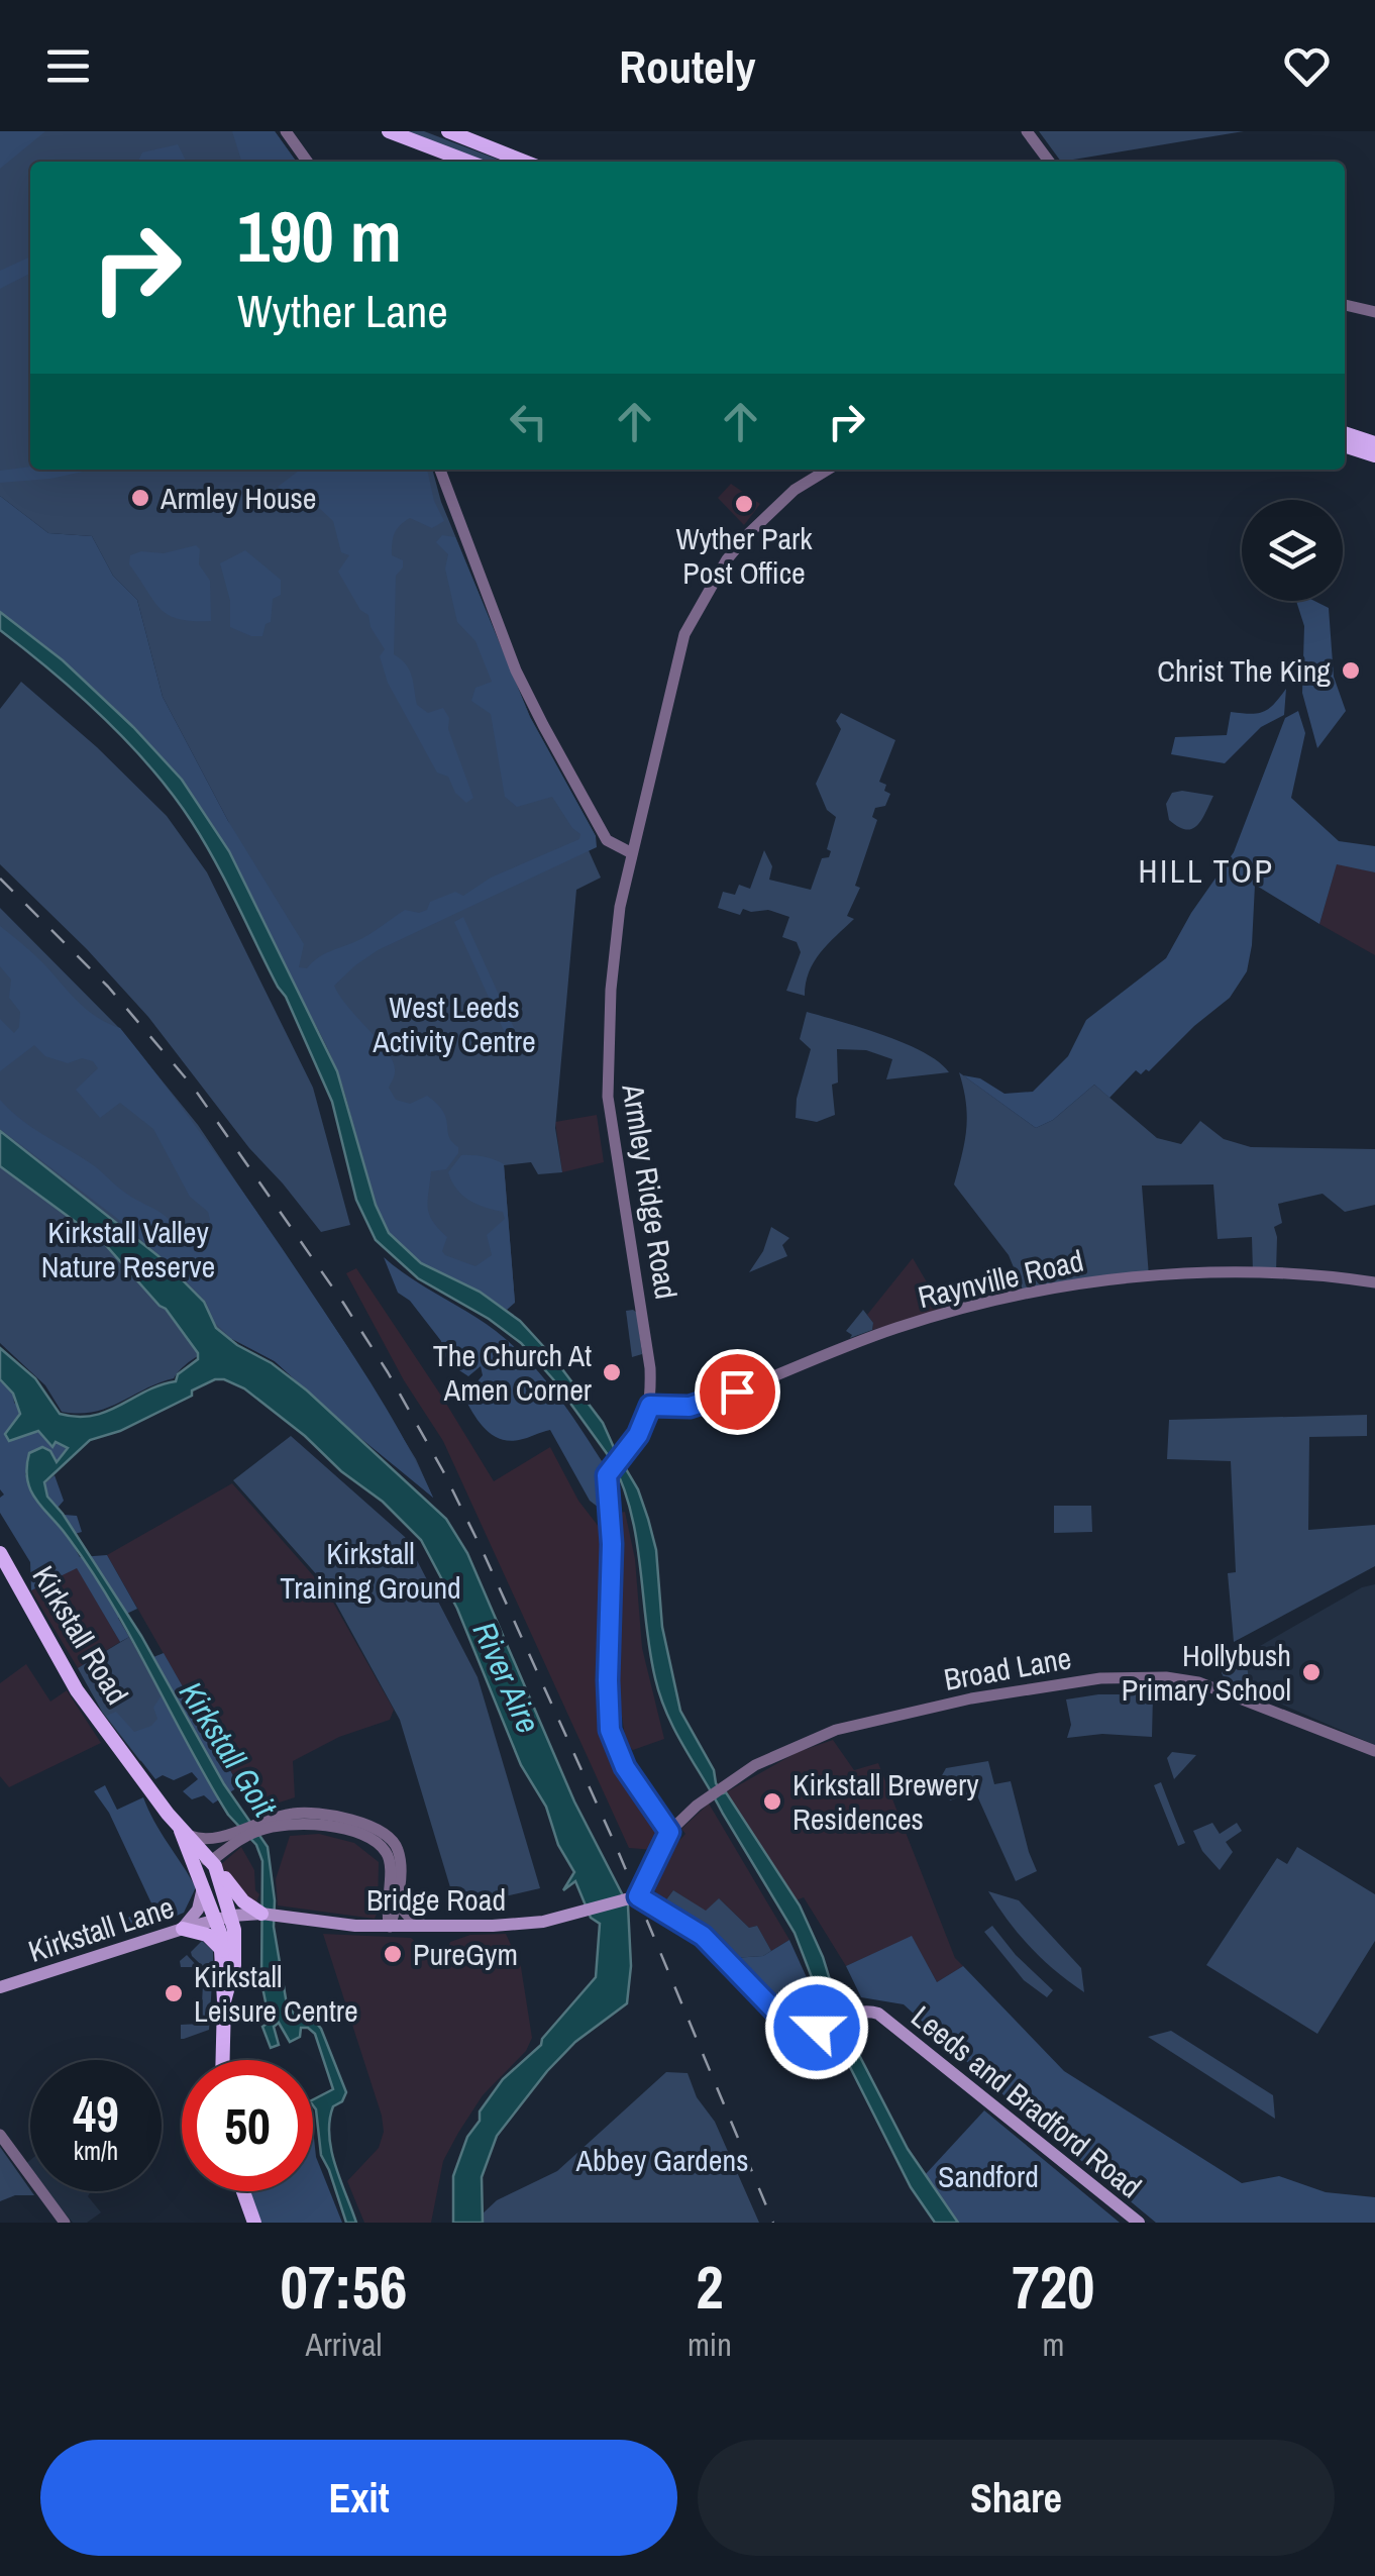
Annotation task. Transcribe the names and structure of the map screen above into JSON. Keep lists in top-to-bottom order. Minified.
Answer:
{"streets":{"main road":["Kirkstall Road","Bridge Road","Kirkstall Lane","Leeds and Bradford Road"],"street":["Armley Ridge Road","Raynville Road","Broad Lane"]},"crossings":[["Armley Ridge Road","Raynville Road"],["Bridge Road","Kirkstall Lane"],["Bridge Road","Leeds and Bradford Road"]],"districts":["HILL TOP"],"water":["River Aire","Kirkstall Goit"],"parks":["West Leeds Activity Centre","Kirkstall Valley Nature Reserve","Kirkstall Training Ground","Abbey Gardens","Sandford"],"places":["Armley House","Wyther Park Post Office","Christ The King","The Church At Amen Corner","Hollybush Primary School","Kirkstall Brewery Residences","PureGym","Kirkstall Leisure Centre"],"page":{"header":"Routely","turn":["190 m","Wyther Lane"],"speed":"49 km/h","limit":"50","eta":["07:56","Arrival","2","min","720","m"],"buttons":["Exit","Share"]}}
